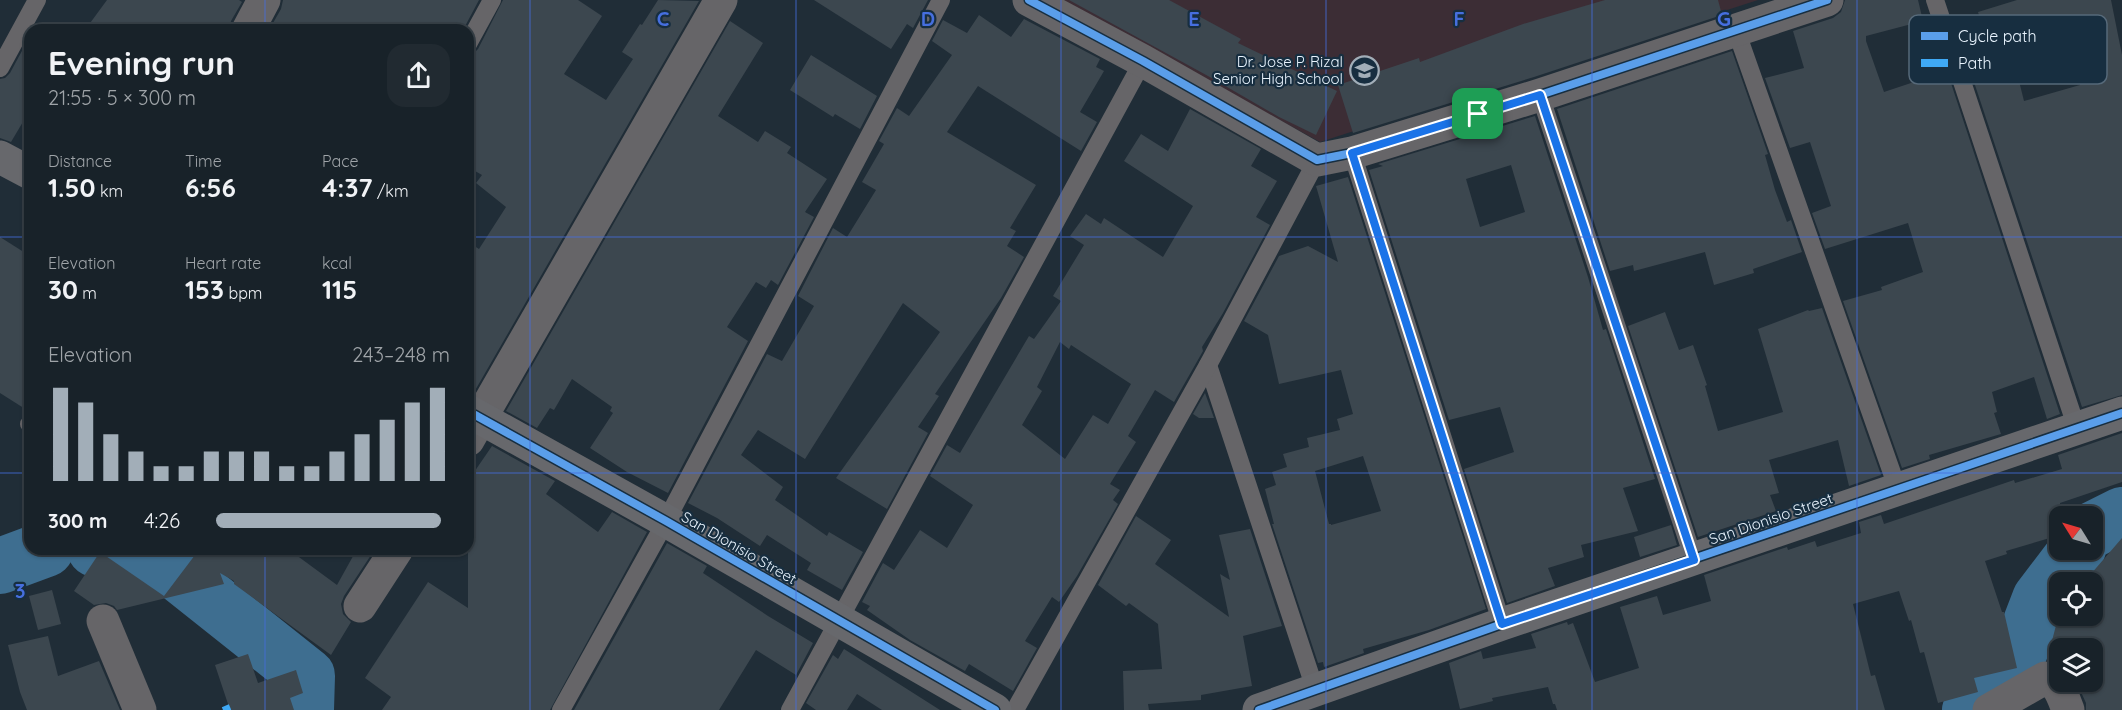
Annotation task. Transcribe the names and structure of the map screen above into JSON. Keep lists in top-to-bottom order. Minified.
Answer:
{"streets":{"street":["San Dionisio Street"]},"places":{"school or university":["Dr. Jose P. Rizal Senior High School"]},"legend":["Cycle path","Path"],"north":"top left","page":{"heading":["Evening run","21:55 · 5 × 300 m"],"stats":[["Distance","1.50 km"],["Time","6:56"],["Pace","4:37 /km"],["Elevation","30 m"],["Heart rate","153 bpm"],["kcal","115"]],"chart":["Elevation","243–248 m"],"list":[{"name":"300 m","note":"4:26"}]},"grid":{"columns":["C","D","E","F","G"],"rows":["3"]}}
